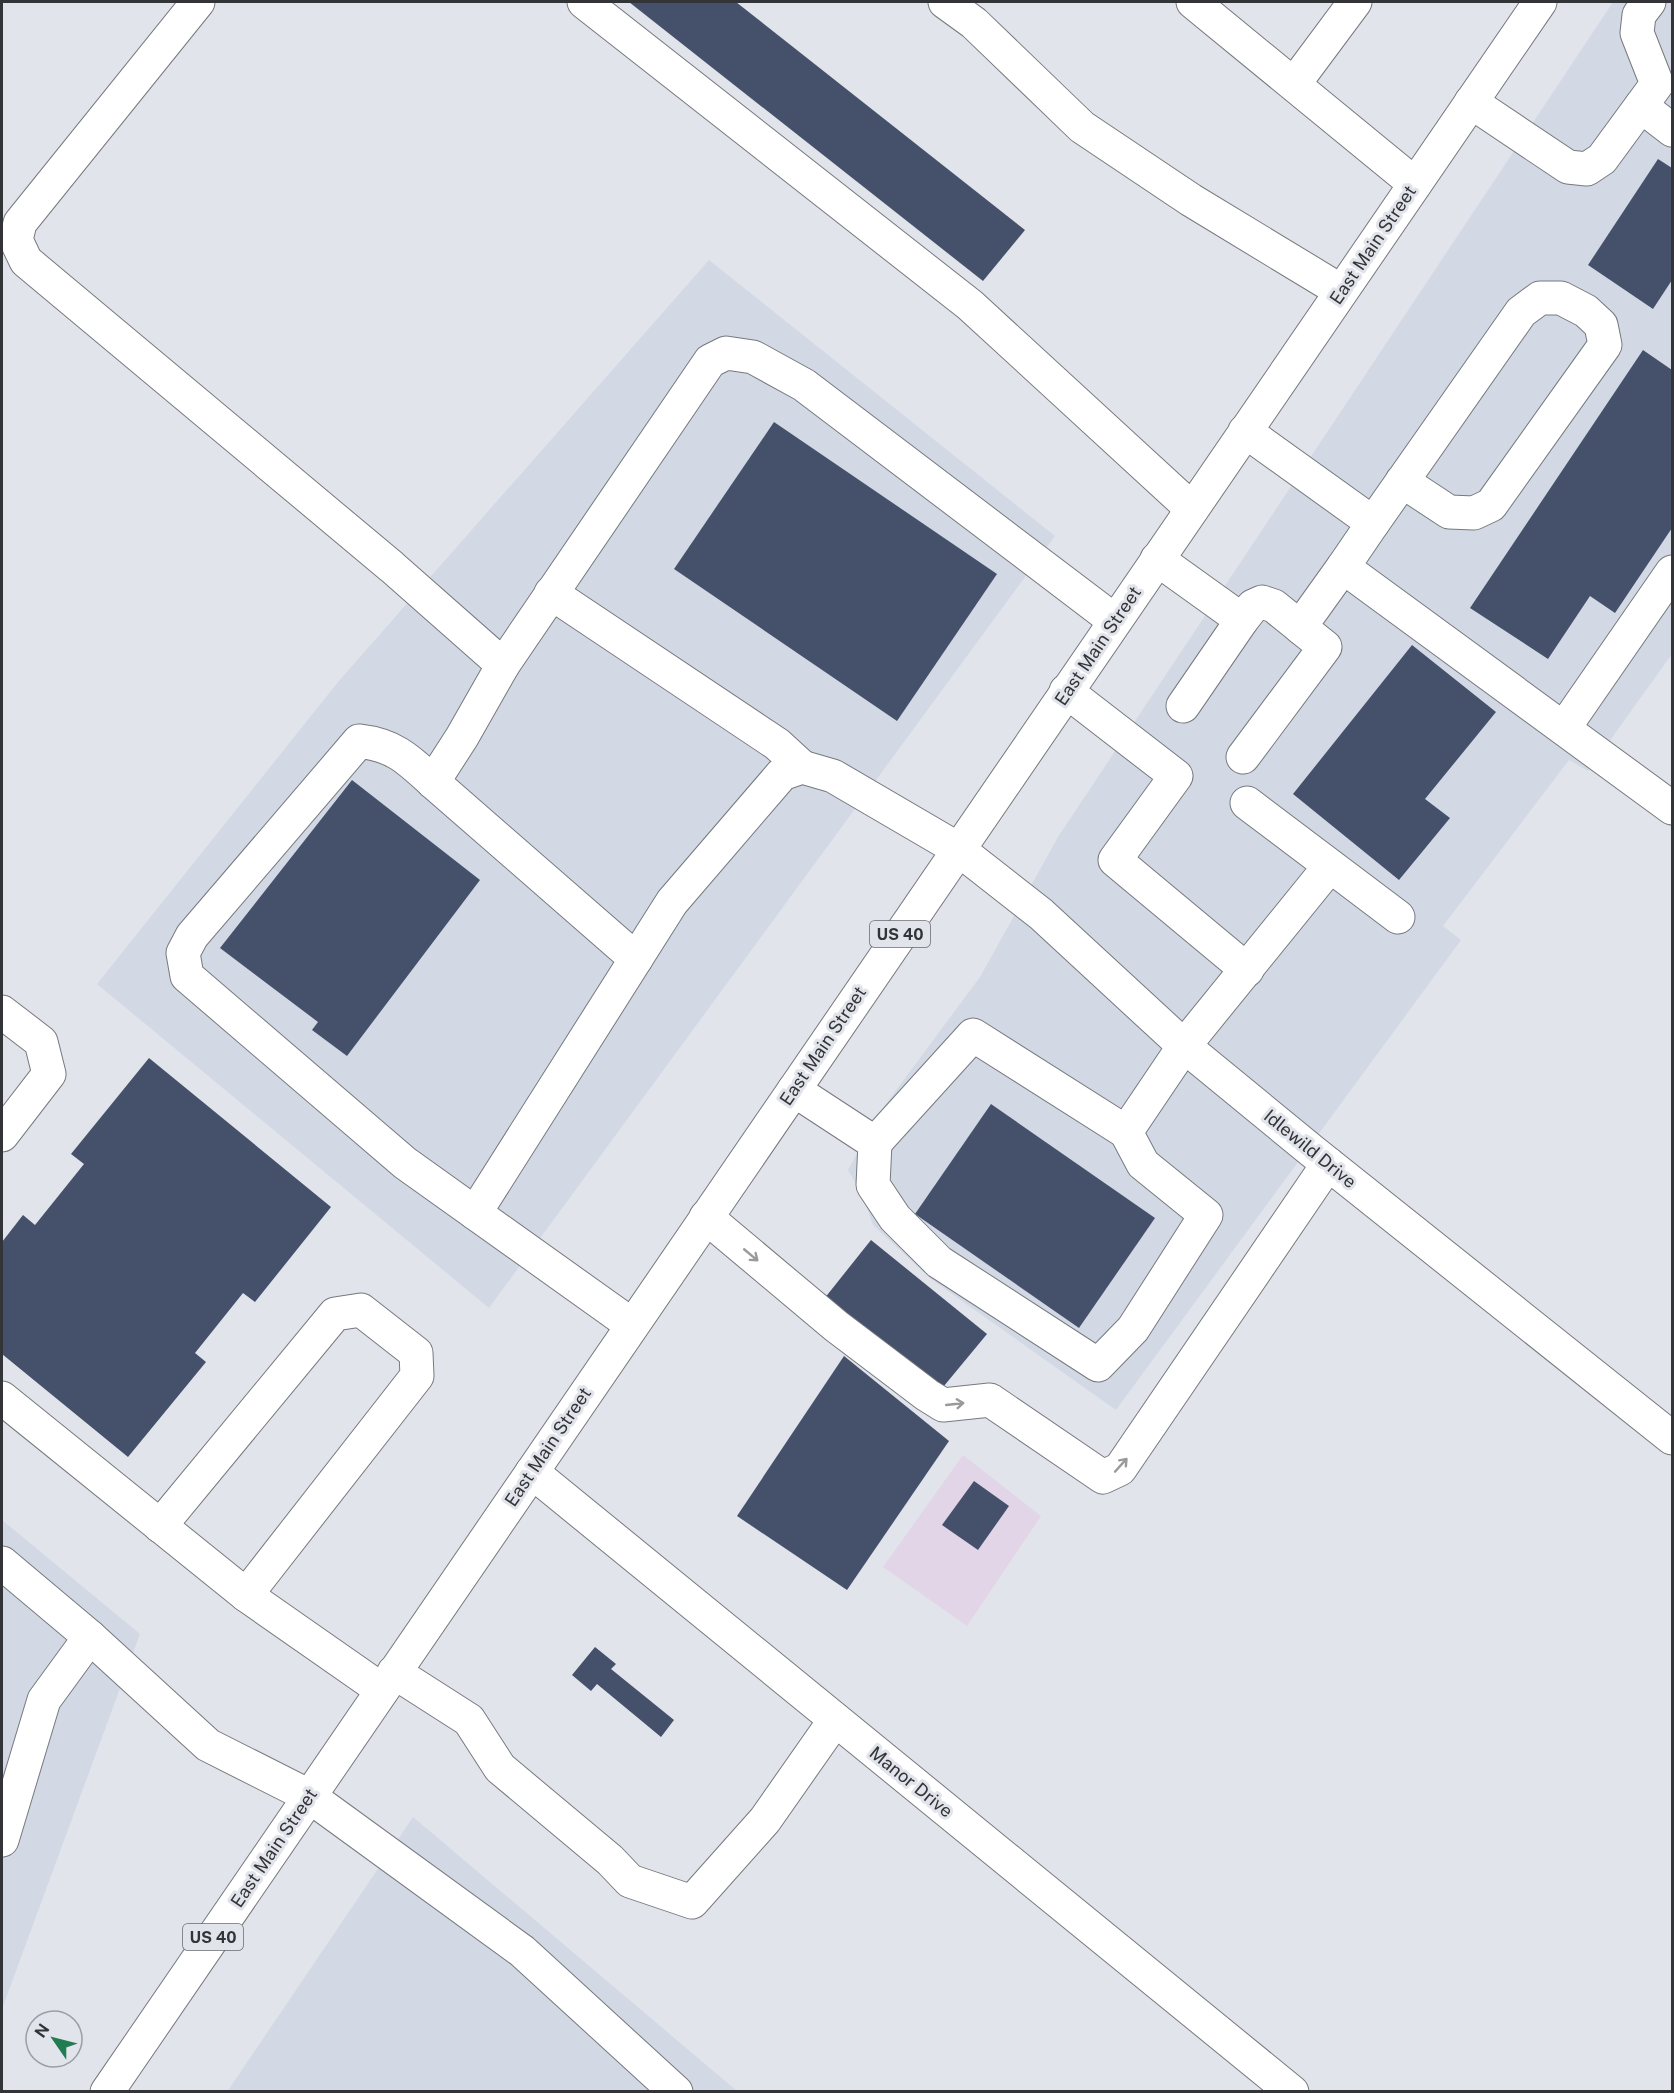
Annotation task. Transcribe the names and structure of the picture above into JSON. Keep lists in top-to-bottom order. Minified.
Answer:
{"streets":{"main road":["East Main Street","US 40","Idlewild Drive","Manor Drive"]},"crossings":[["East Main Street","Idlewild Drive"],["East Main Street","Manor Drive"]],"north":"top left"}
